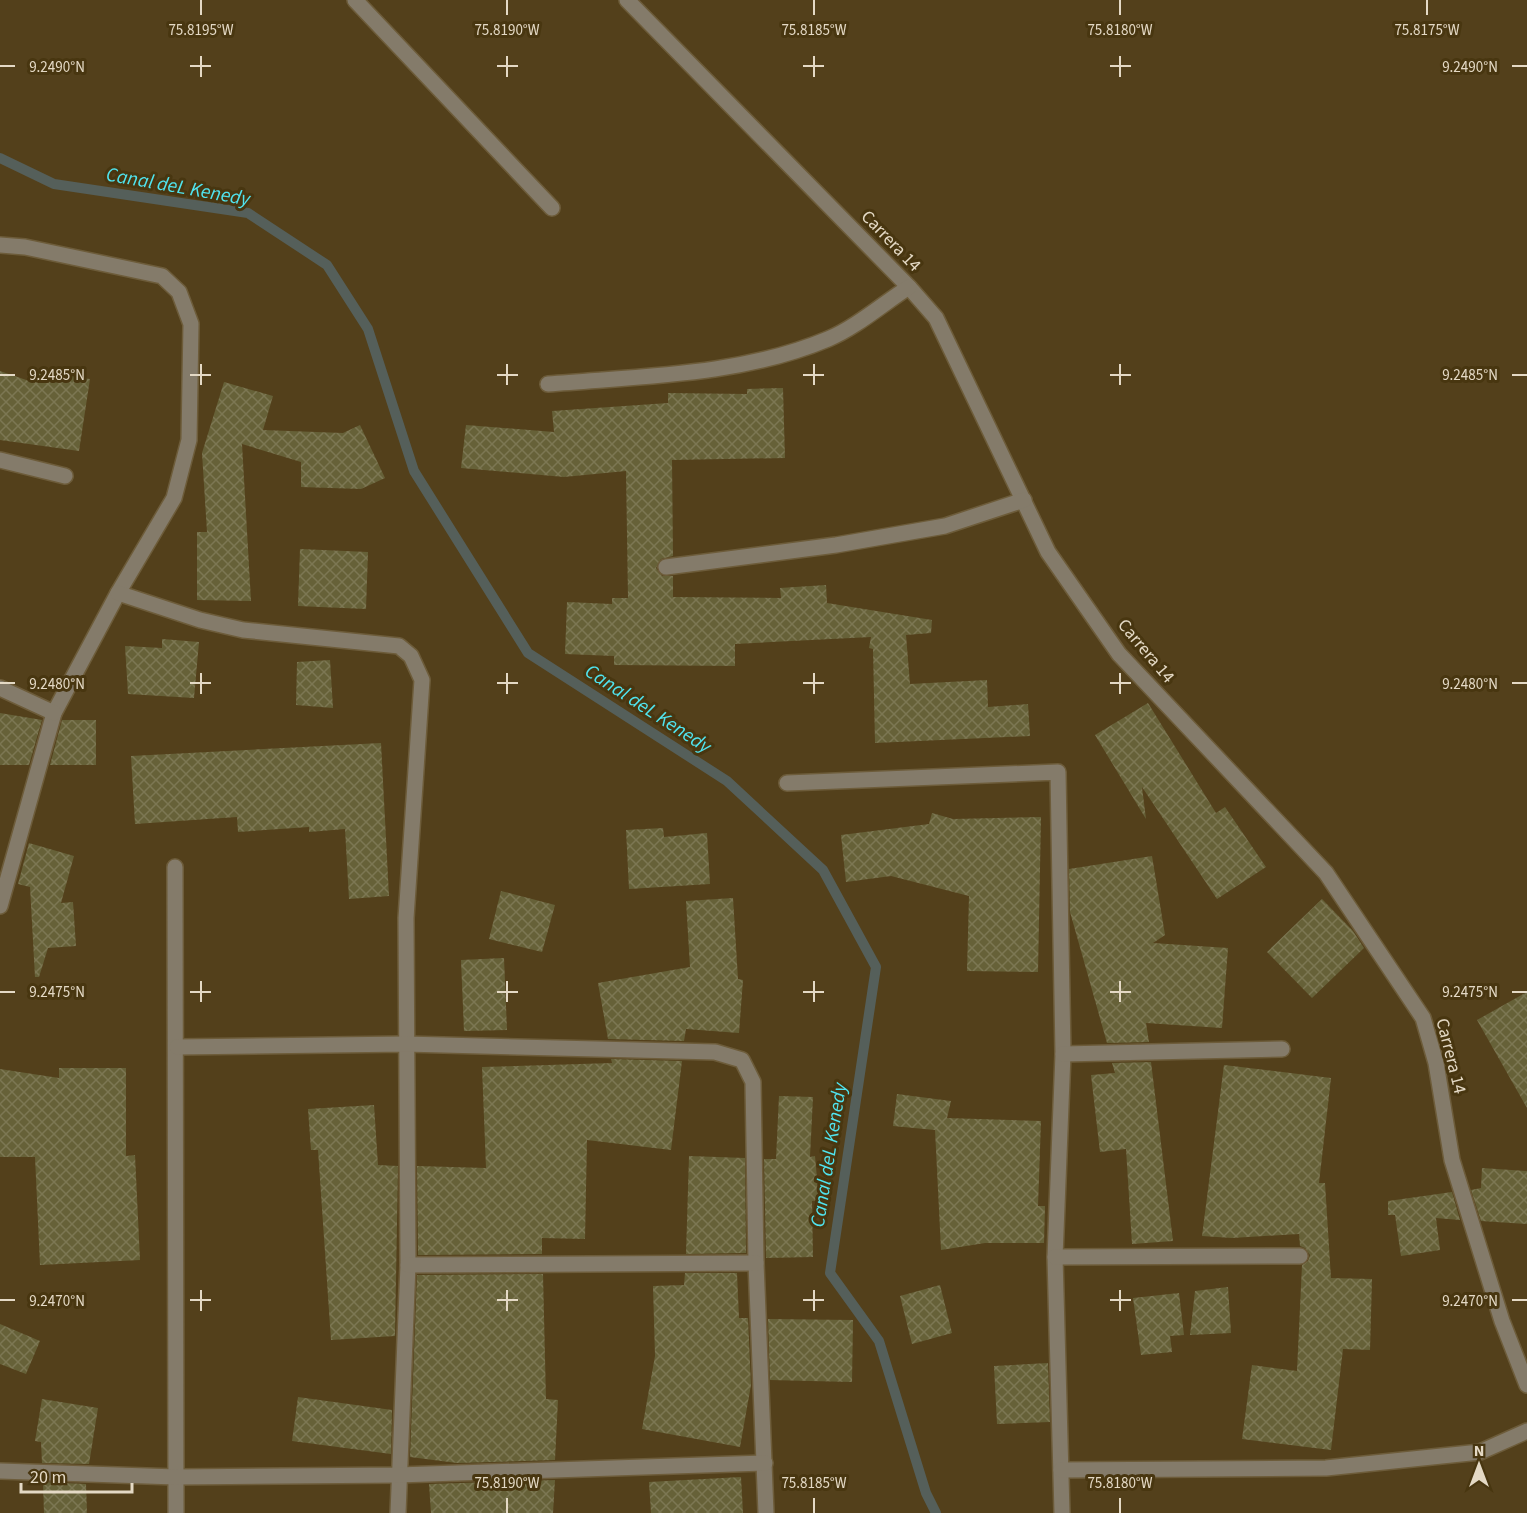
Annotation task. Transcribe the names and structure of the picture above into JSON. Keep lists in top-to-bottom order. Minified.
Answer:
{"streets":{"street":["Carrera 14"]},"water":["Canal deL Kenedy"],"scale_bar":"20 m","north":"top","coordinates":["75.8195°W","75.8190°W","75.8185°W","75.8180°W","75.8175°W","9.2490°N","9.2485°N","9.2480°N","9.2475°N","9.2470°N"]}
